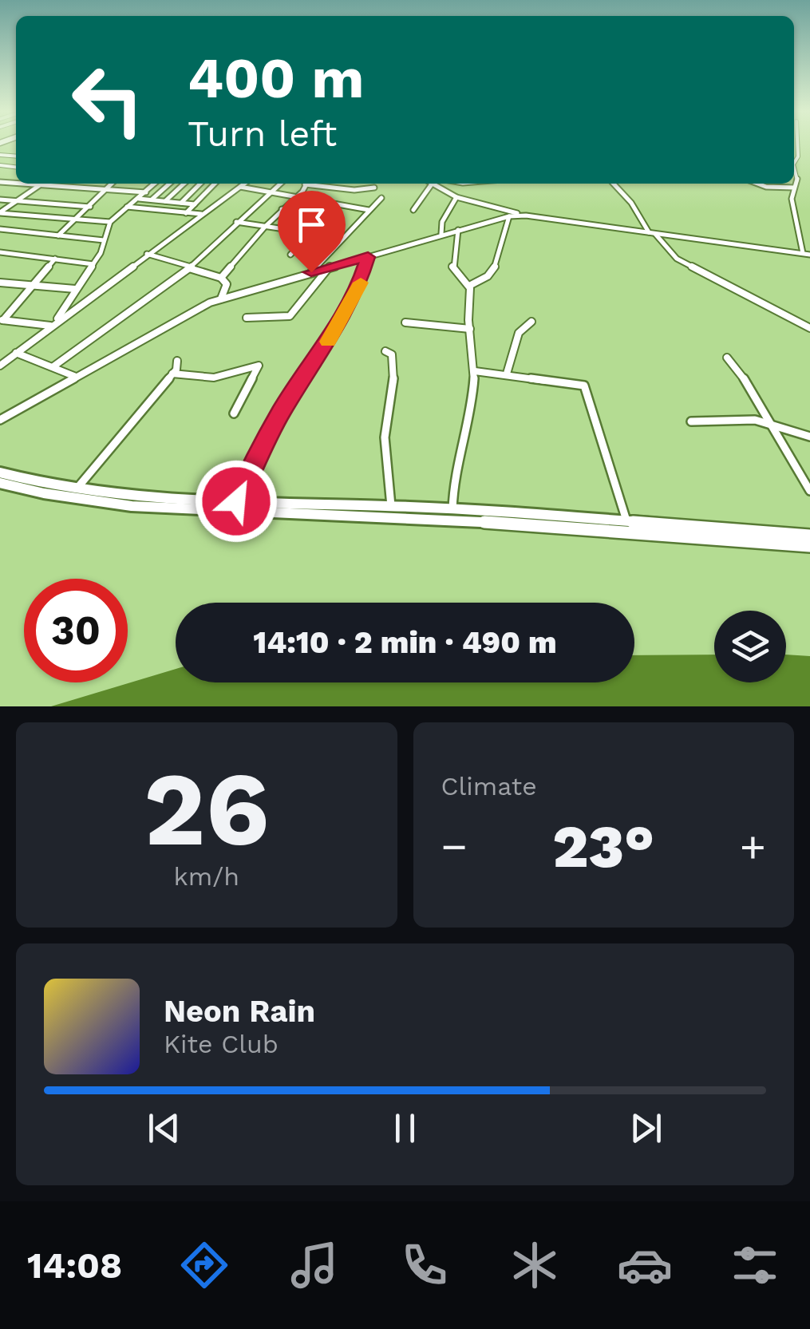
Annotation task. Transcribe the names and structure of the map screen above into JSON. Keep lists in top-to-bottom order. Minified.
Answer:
{"page":{"turn":["400 m","Turn left"],"limit":"30","trip":"14:10 · 2 min · 490 m","tile":[["26","km/h"],"Climate"],"heat":["−","23°","+"],"song":["Neon Rain","Kite Club"],"tabs":"14:08"}}
